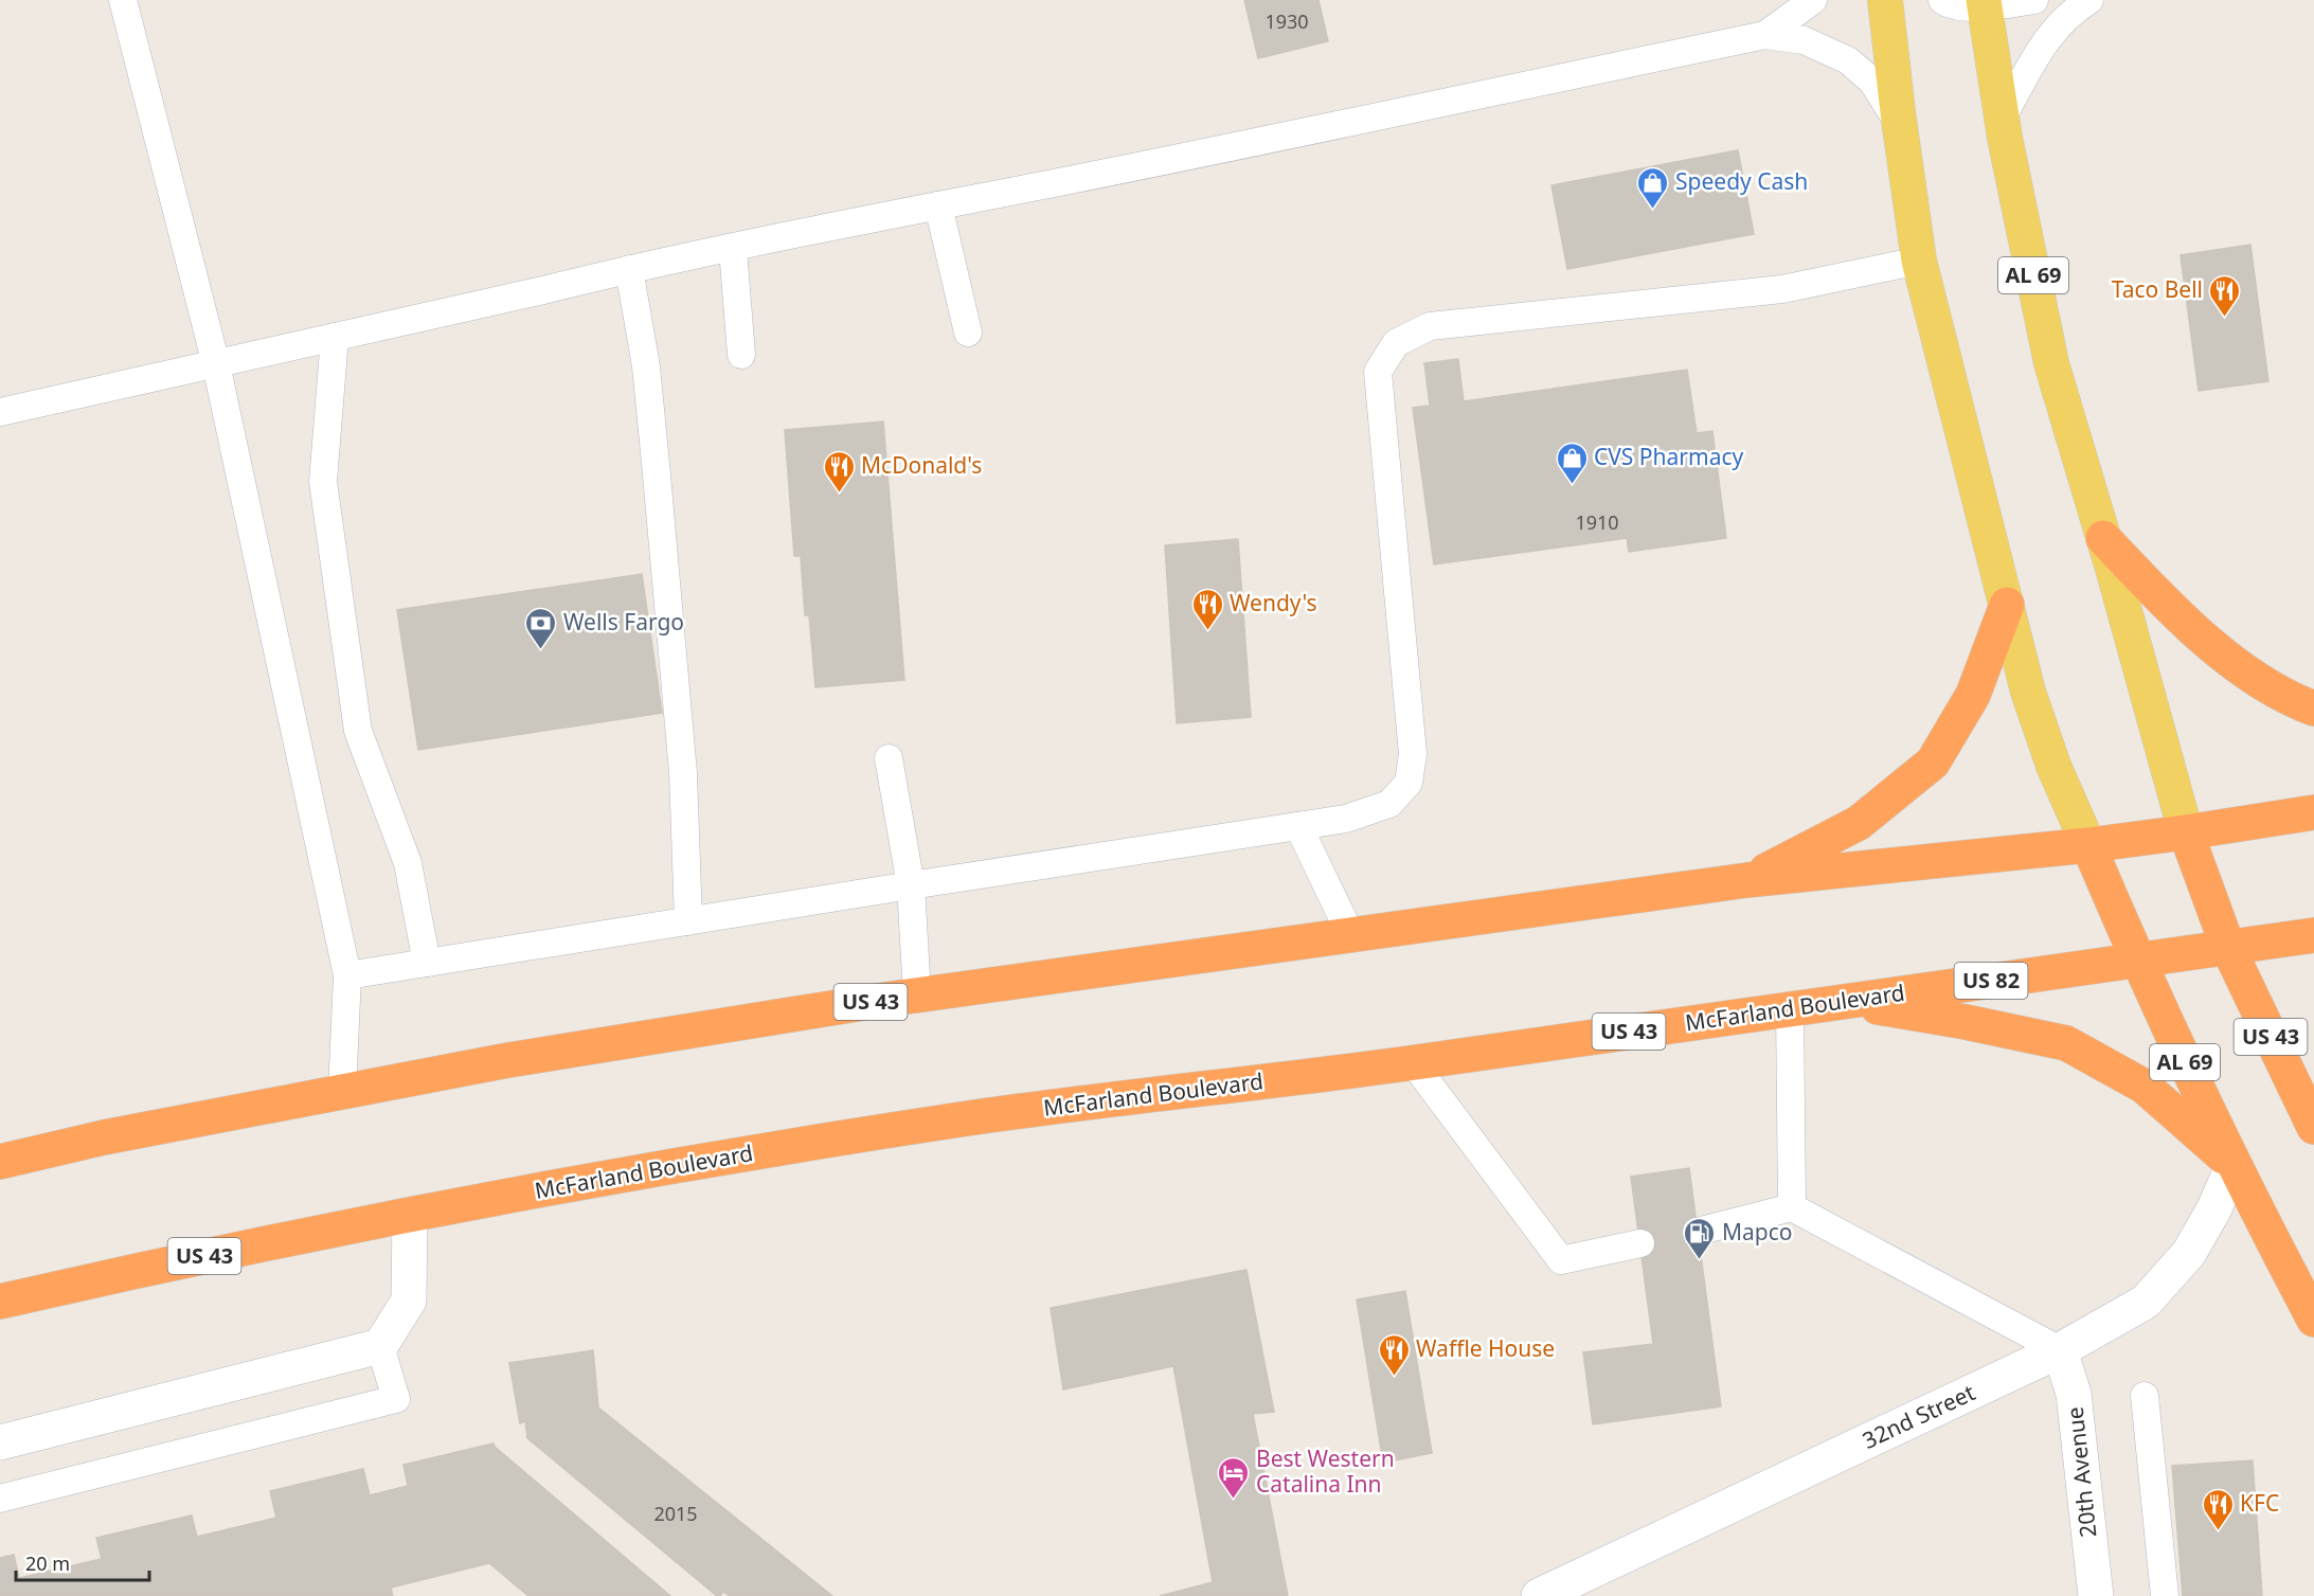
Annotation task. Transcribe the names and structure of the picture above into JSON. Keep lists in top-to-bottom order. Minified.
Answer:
{"streets":{"highway":["AL 69","US 82","US 43","McFarland Boulevard"],"street":["32nd Street","20th Avenue"]},"crossings":[["AL 69","US 43"],["AL 69","McFarland Boulevard"],["AL 69","32nd Street"],["US 43","McFarland Boulevard"],["32nd Street","20th Avenue"]],"places":{"shop":["Speedy Cash","CVS Pharmacy"],"restaurant":["Taco Bell","McDonald's","Wendy's","Waffle House","KFC"],"bank":["Wells Fargo"],"fuel station":["Mapco"],"hotel":["Best Western Catalina Inn"]},"house_numbers":["1930","1910","2015"],"scale_bar":"20 m"}
